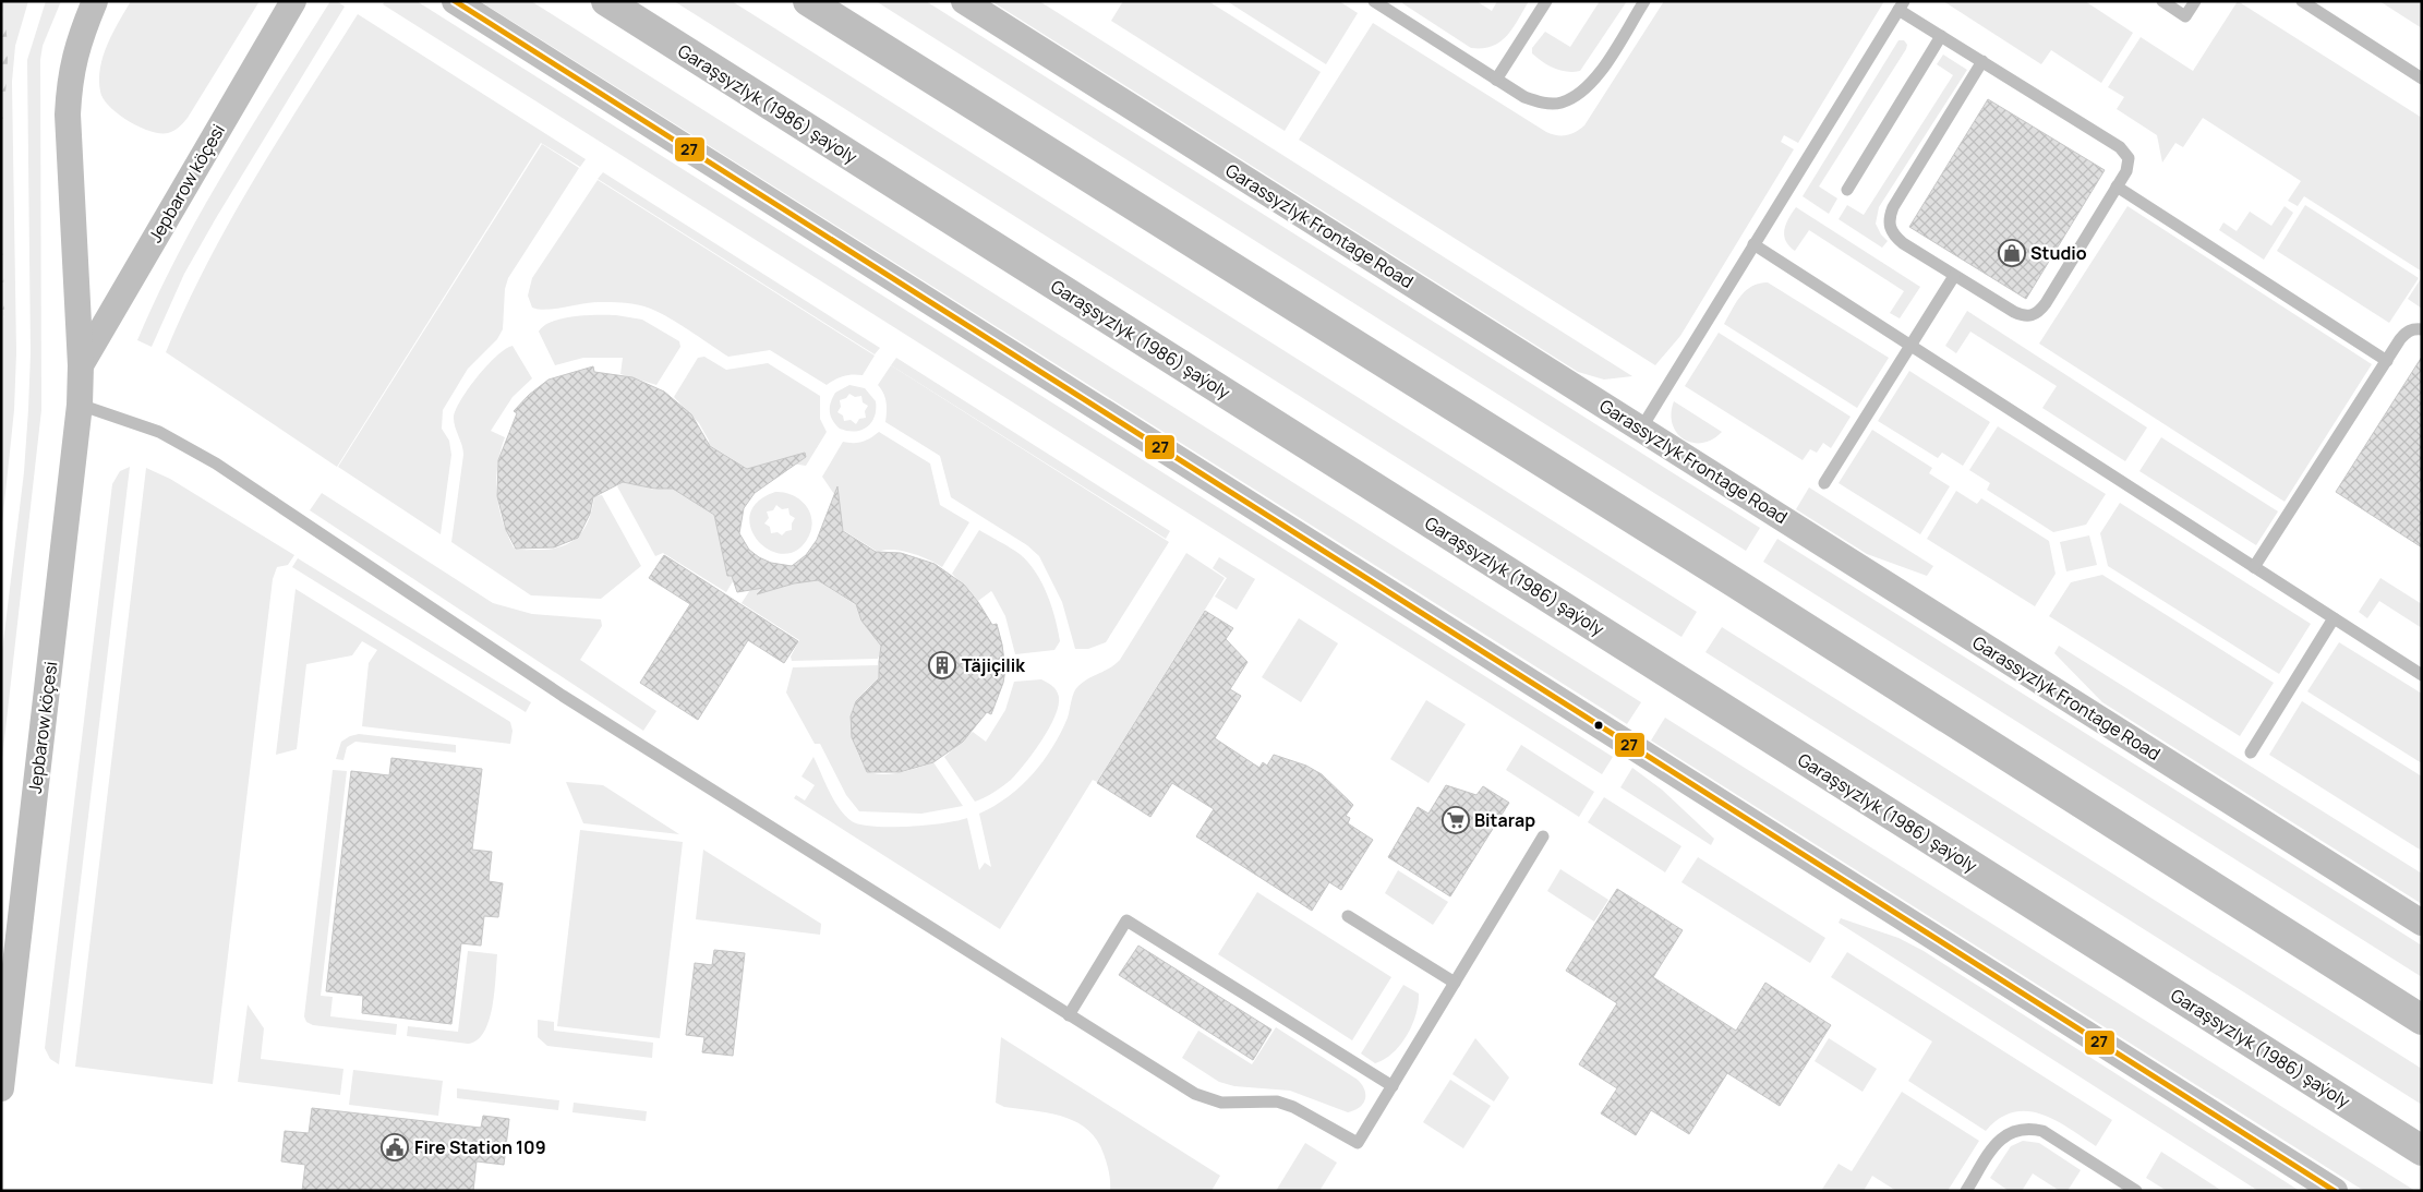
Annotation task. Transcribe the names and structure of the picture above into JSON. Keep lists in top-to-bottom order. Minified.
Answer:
{"streets":{"main road":["Garaşsyzlyk (1986) şaýoly"],"street":["Jepbarow köçesi","Garassyzlyk Frontage Road"]},"places":{"shop":["Studio"],"building":["Täjiçilik"],"supermarket":["Bitarap"],"public building":["Fire Station 109"]},"lines":["transit line 27"]}
